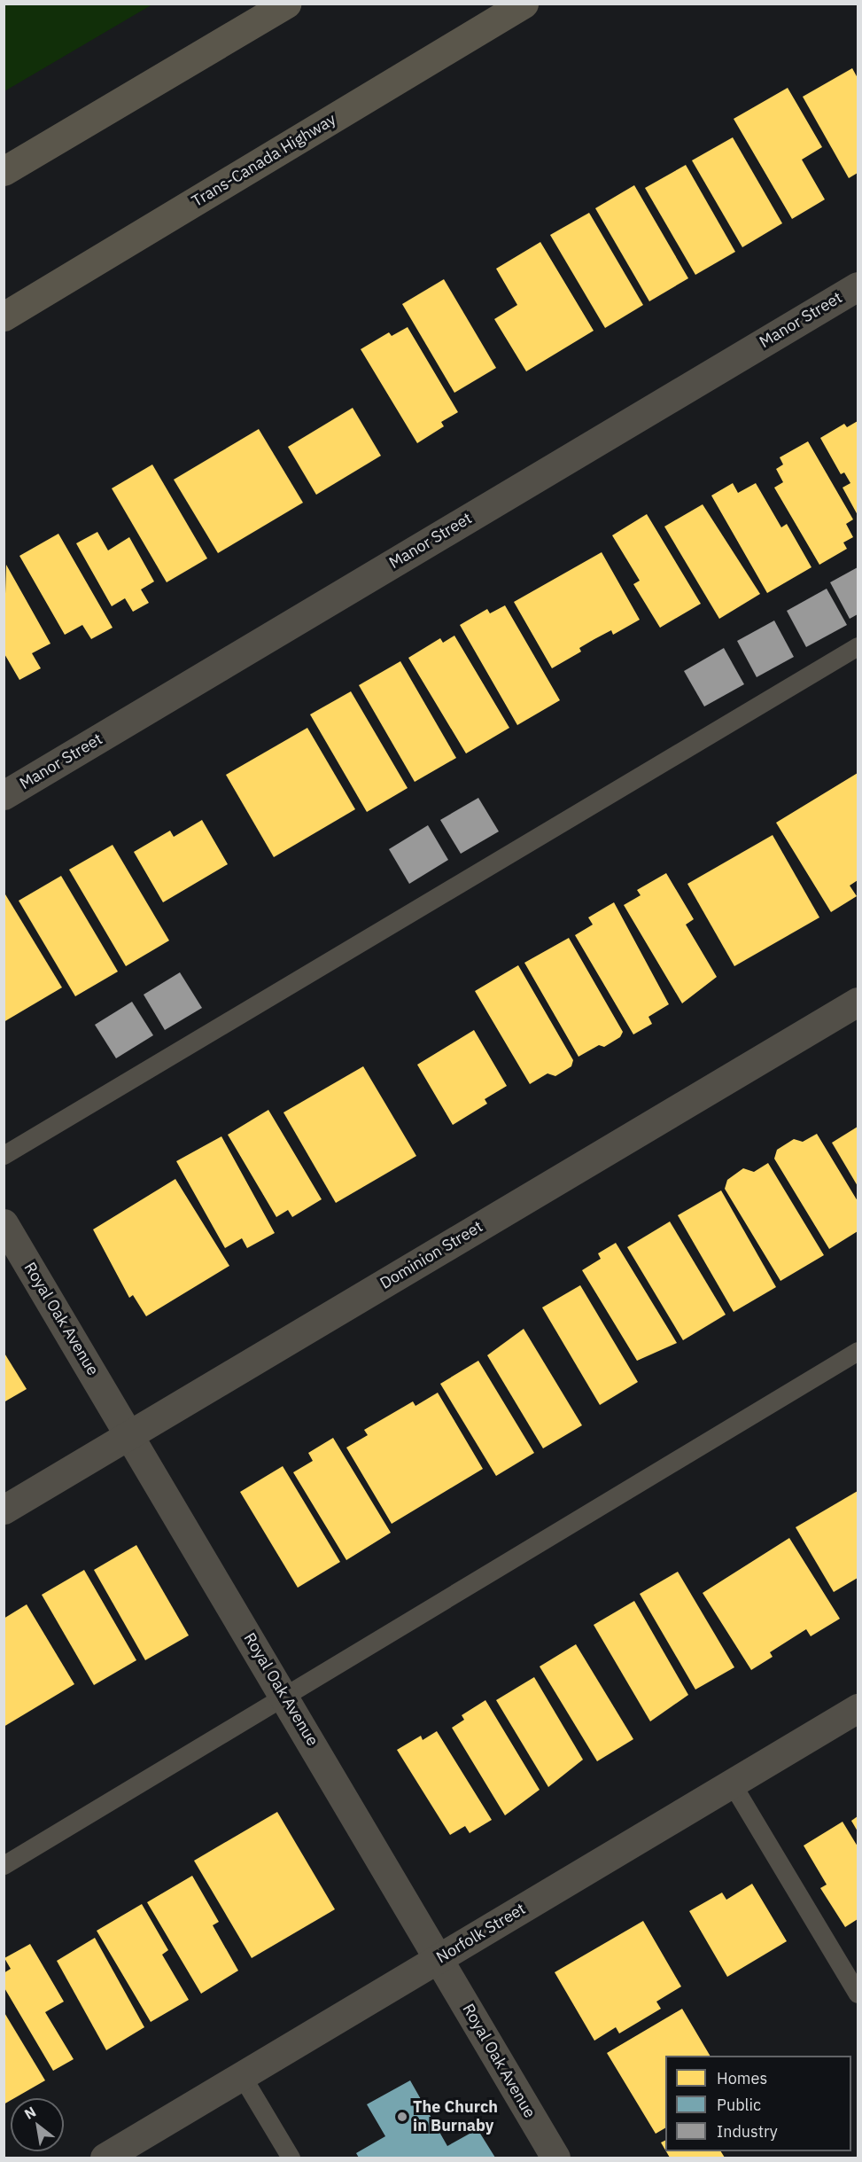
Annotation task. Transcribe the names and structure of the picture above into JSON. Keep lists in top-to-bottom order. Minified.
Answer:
{"streets":{"highway":["Trans-Canada Highway"],"street":["Manor Street","Dominion Street","Royal Oak Avenue","Norfolk Street"]},"crossings":[["Dominion Street","Royal Oak Avenue"],["Royal Oak Avenue","Norfolk Street"]],"places":["The Church in Burnaby"],"legend":["Homes","Public","Industry"],"north":"top left"}
